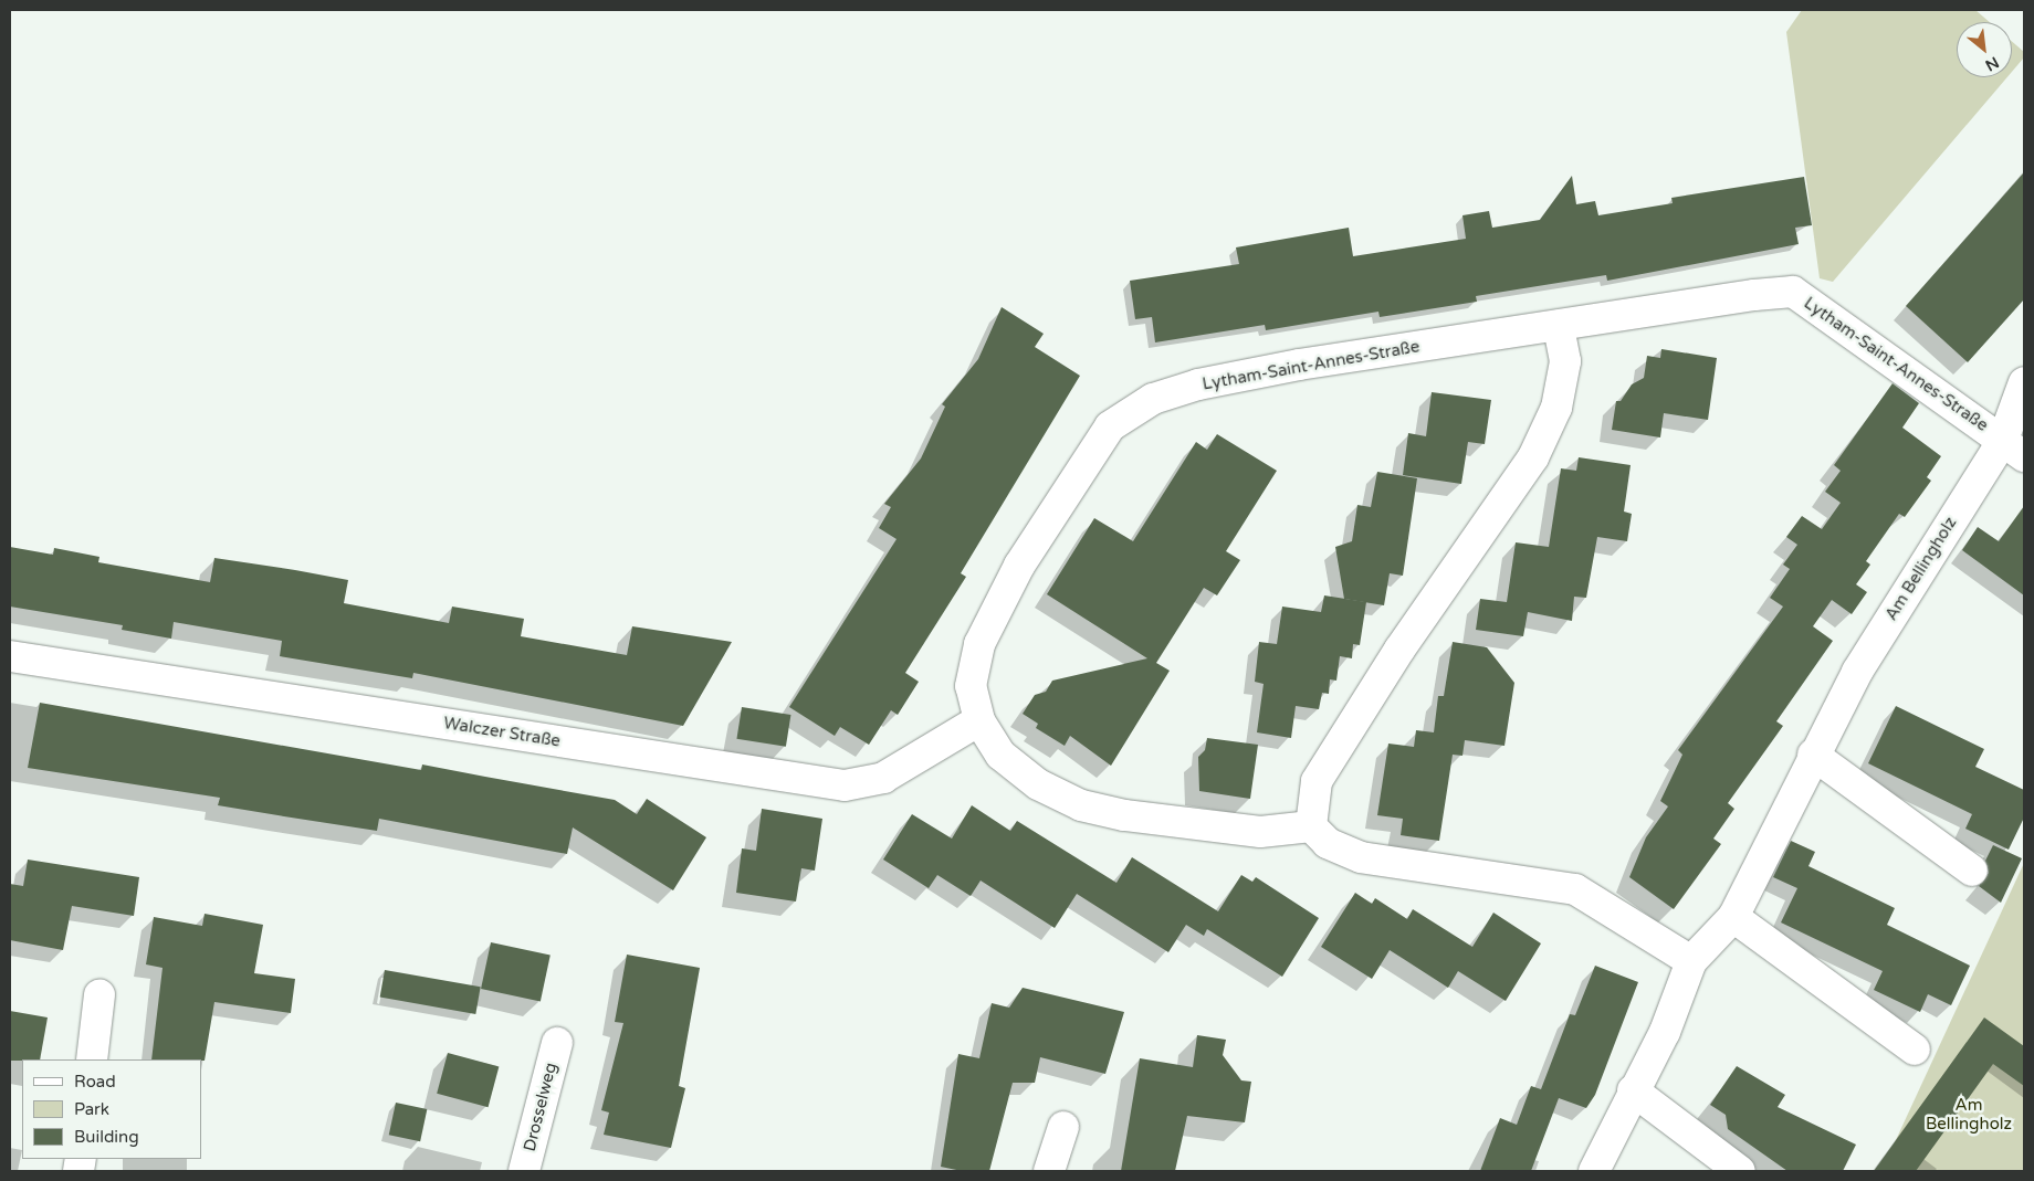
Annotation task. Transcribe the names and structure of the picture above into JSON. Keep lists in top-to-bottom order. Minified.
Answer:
{"streets":{"street":["Lytham-Saint-Annes-Straße","Am Bellingholz","Walczer Straße","Drosselweg"]},"crossings":[["Lytham-Saint-Annes-Straße","Am Bellingholz"],["Lytham-Saint-Annes-Straße","Walczer Straße"]],"parks":["Am Bellingholz"],"legend":["Road","Park","Building"],"north":"bottom right"}
